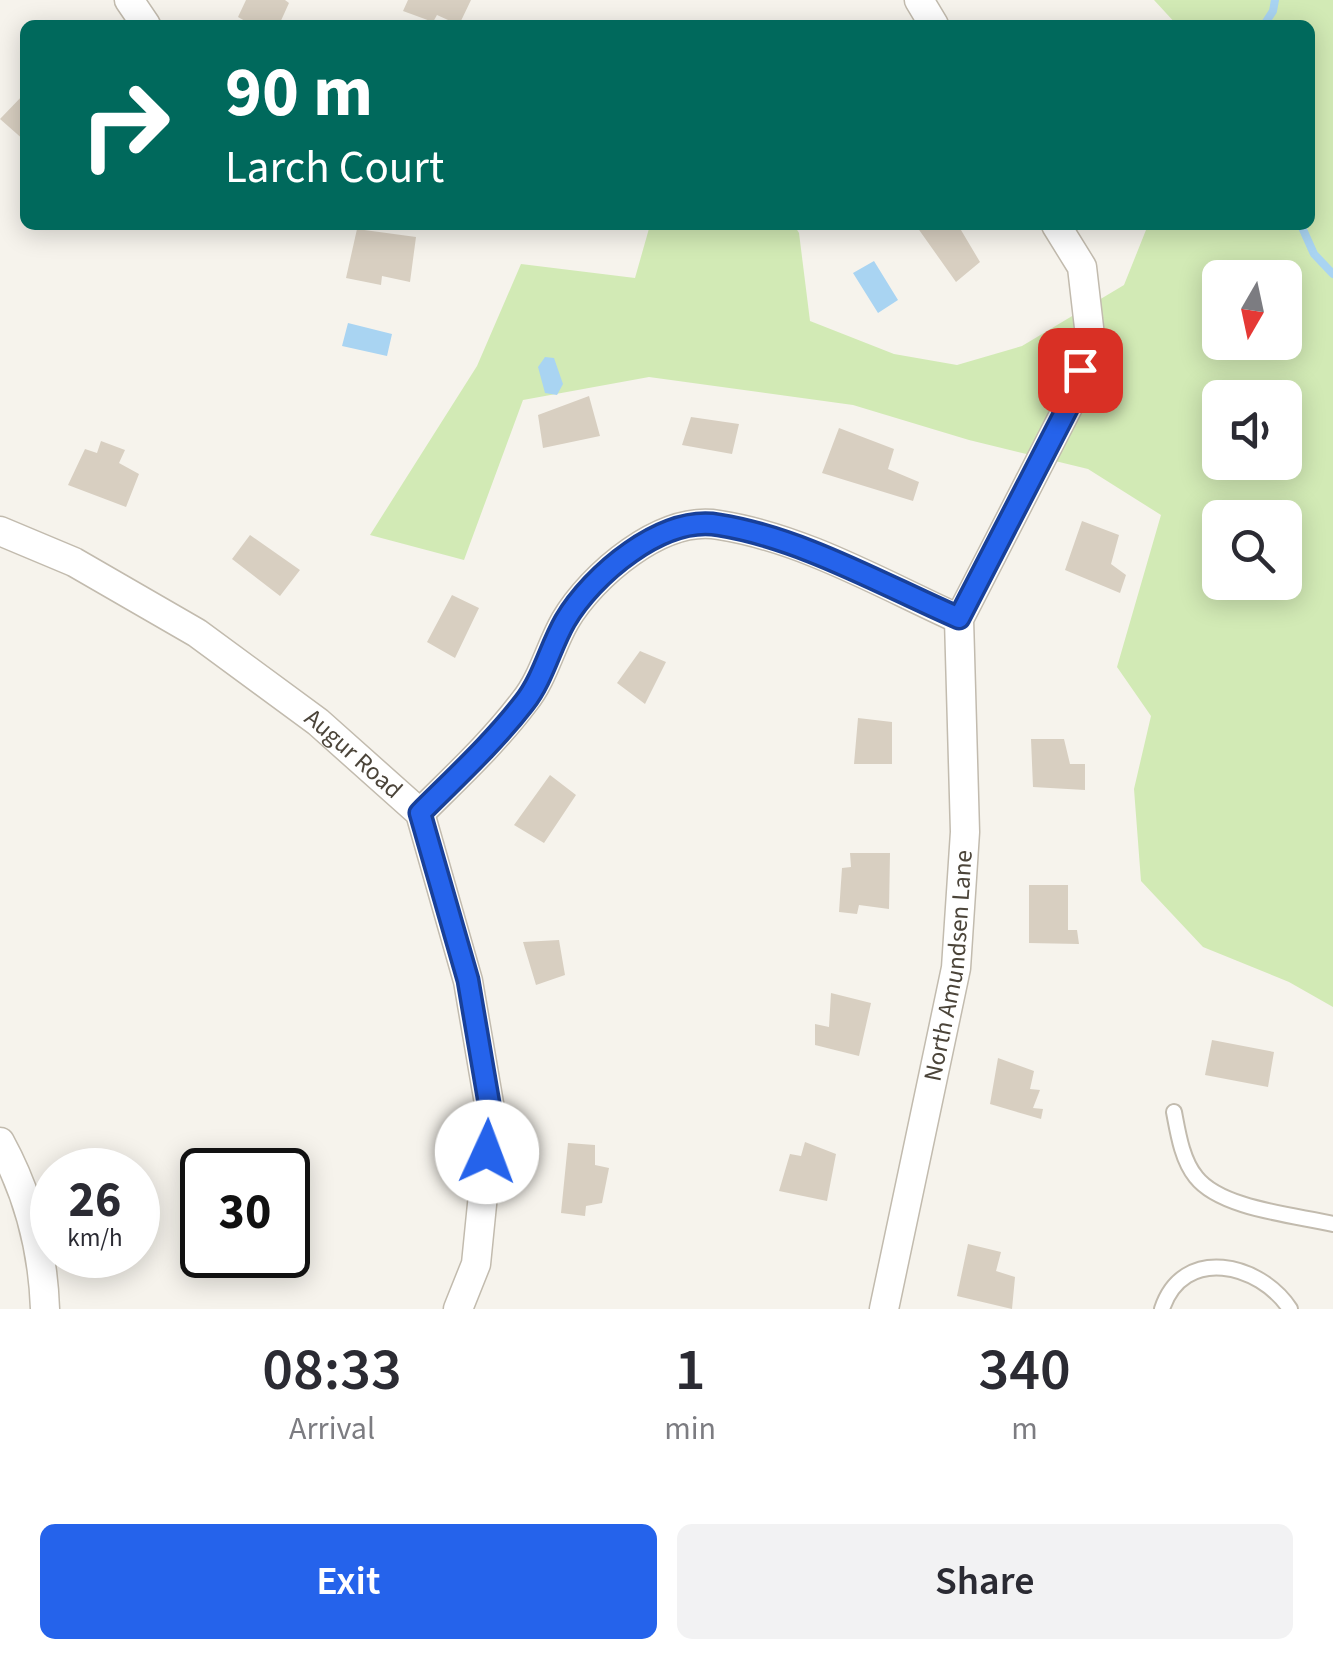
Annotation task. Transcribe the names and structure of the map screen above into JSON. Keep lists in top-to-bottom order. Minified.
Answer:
{"streets":{"street":["Augur Road","North Amundsen Lane"]},"north":"bottom","page":{"turn":["90 m","Larch Court"],"speed":"26 km/h","limit":"30","eta":["08:33","Arrival","1","min","340","m"],"buttons":["Exit","Share"]}}
